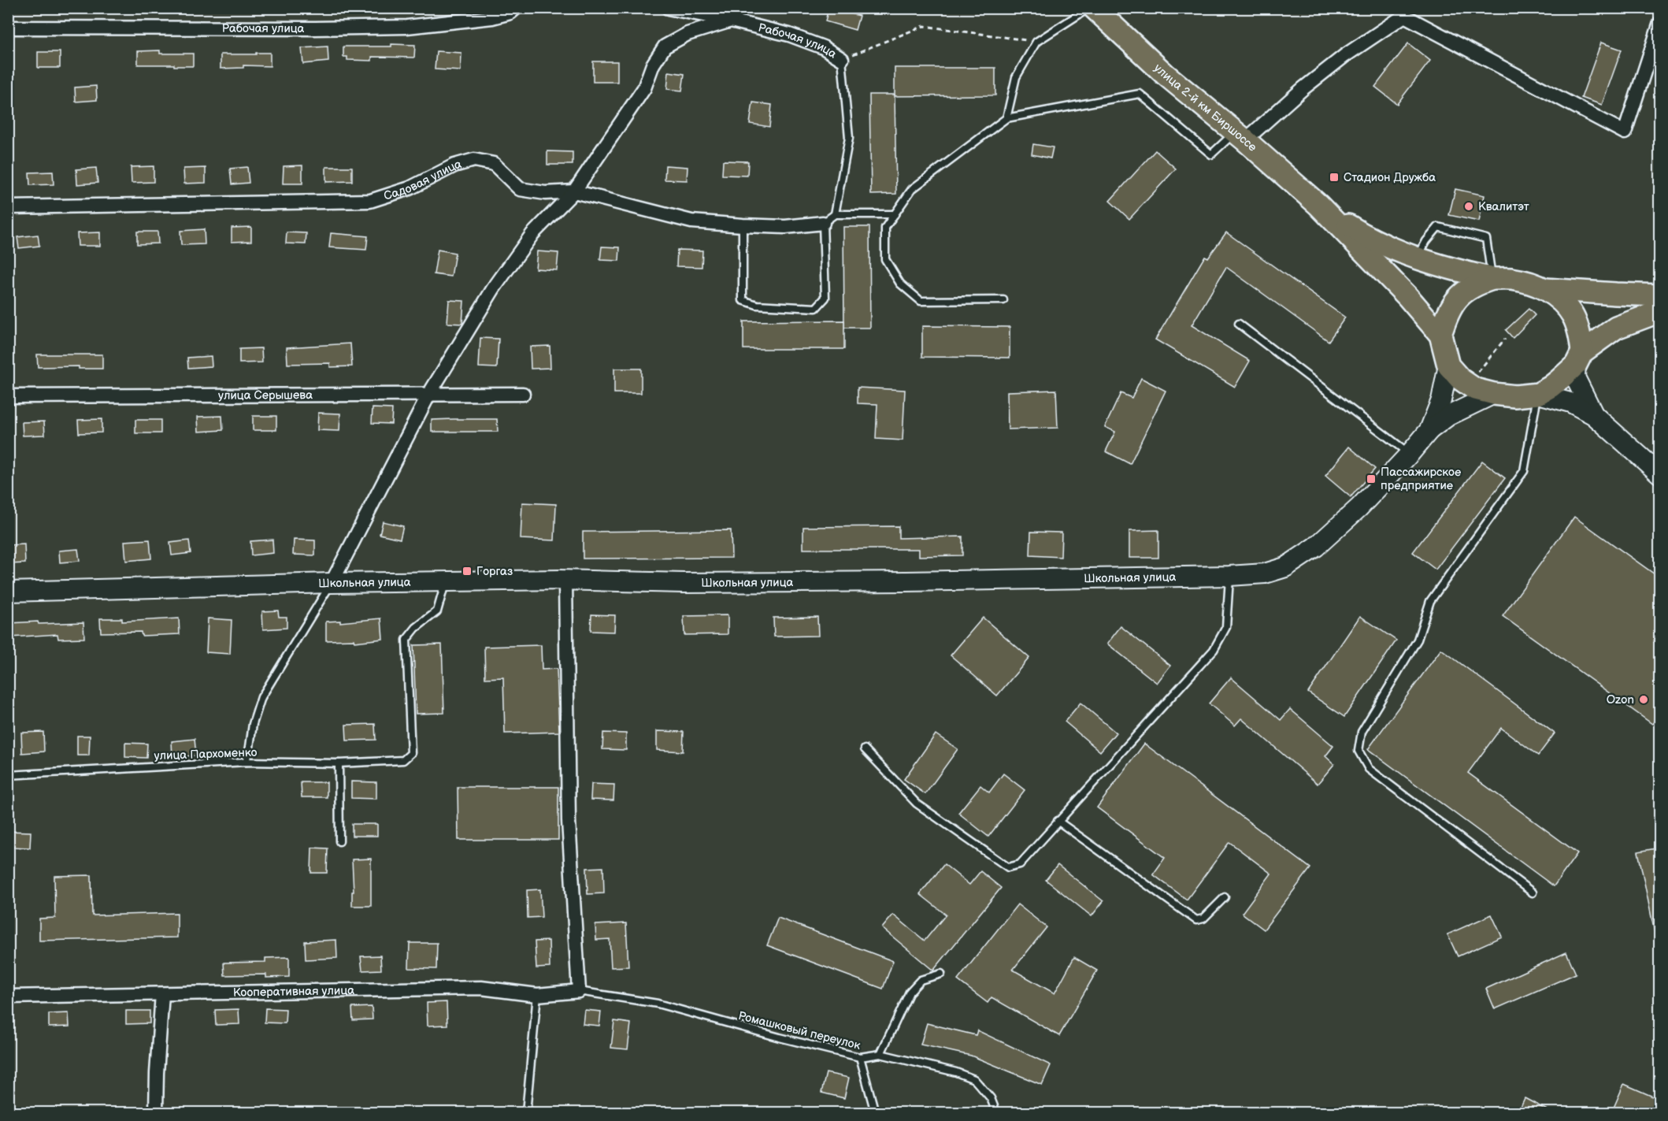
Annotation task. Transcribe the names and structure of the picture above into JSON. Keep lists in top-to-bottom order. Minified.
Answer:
{"streets":{"main road":["улица 2-й км Биршоссе","Школьная улица"],"street":["Рабочая улица","Садовая улица","улица Серышева","Кооперативная улица"],"lane":["улица Пархоменко","Ромашковый переулок"]},"crossings":[["Школьная улица","улица Пархоменко"],["Кооперативная улица","Ромашковый переулок"]],"places":{"transit":["Стадион Дружба","Пассажирское предприятие","Горгаз"],"other":["Квалитэт","Ozon"]}}
